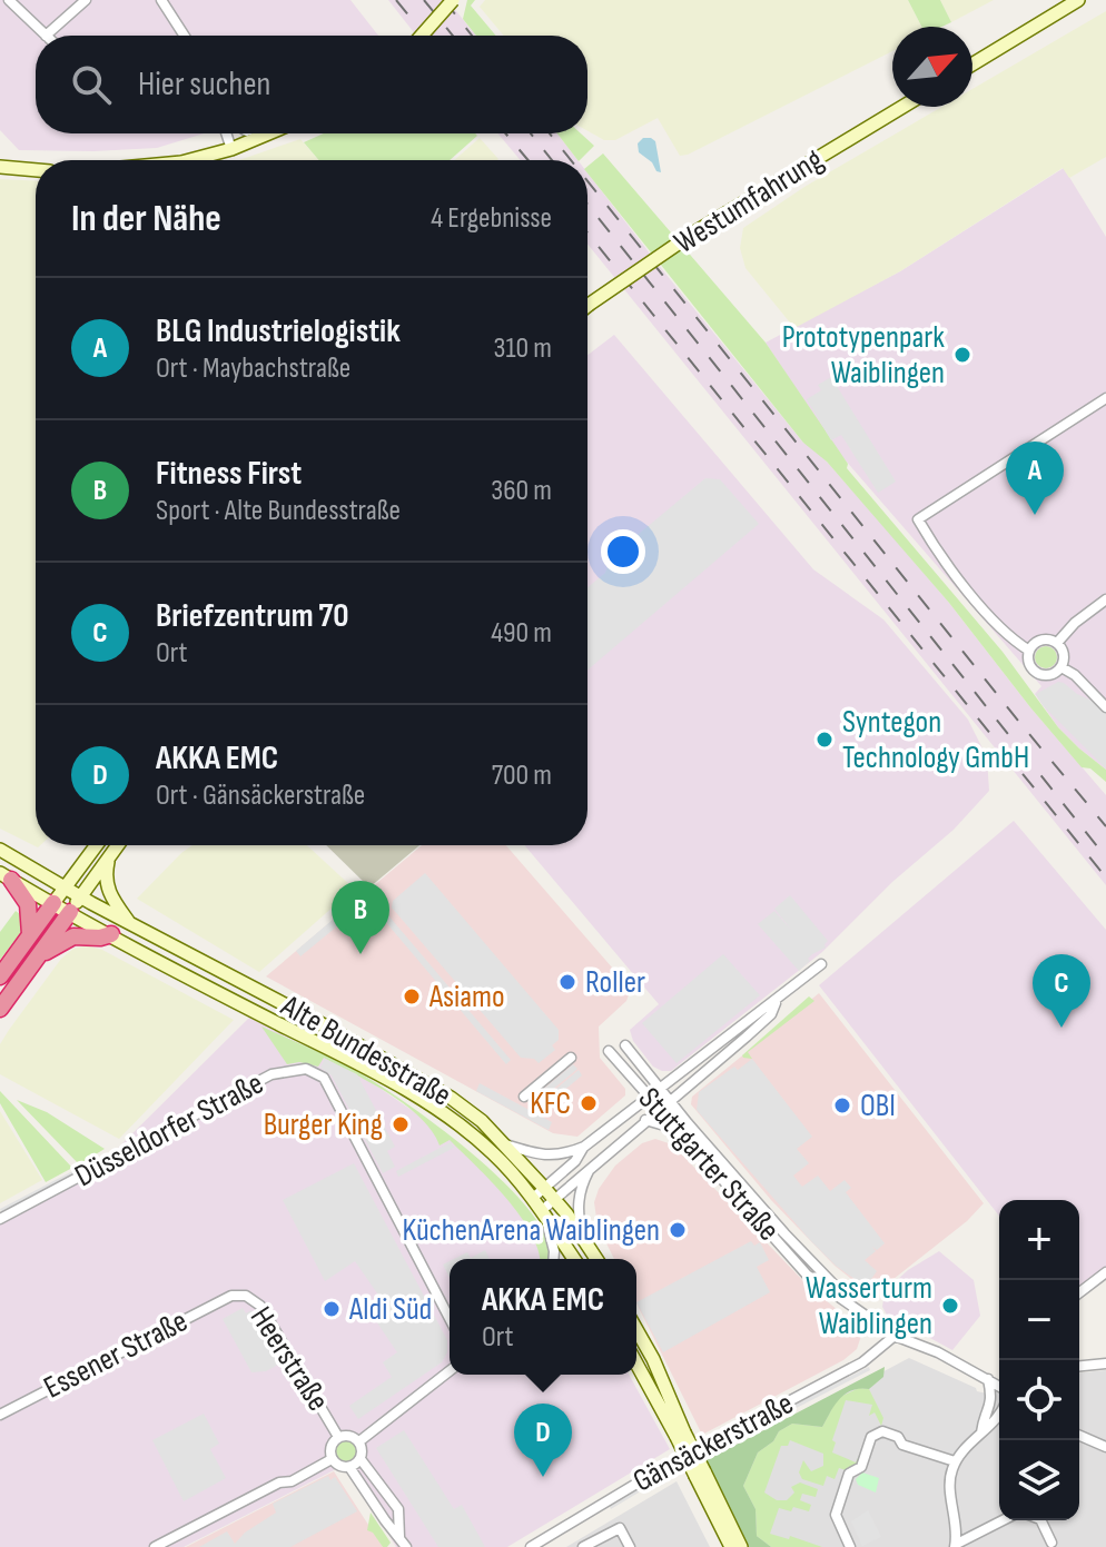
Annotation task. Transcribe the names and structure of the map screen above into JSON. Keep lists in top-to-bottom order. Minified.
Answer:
{"streets":{"main road":["Westumfahrung","Alte Bundesstraße"],"street":["Düsseldorfer Straße","Stuttgarter Straße","Essener Straße","Heerstraße","Gänsäckerstraße"]},"crossings":[["Stuttgarter Straße","Gänsäckerstraße"],["Essener Straße","Heerstraße"]],"places":["Prototypenpark Waiblingen","Syntegon Technology GmbH","Roller","Asiamo","KFC","OBI","Burger King","KüchenArena Waiblingen","Wasserturm Waiblingen","Aldi Süd"],"north":"top right","page":{"search":"Hier suchen","heading":["In der Nähe","4 Ergebnisse"],"list":[{"mark":"A","name":"BLG Industrielogistik","note":"Ort · Maybachstraße","value":"310 m"},{"mark":"B","name":"Fitness First","note":"Sport · Alte Bundesstraße","value":"360 m"},{"mark":"C","name":"Briefzentrum 70","note":"Ort","value":"490 m"},{"mark":"D","name":"AKKA EMC","note":"Ort · Gänsäckerstraße","value":"700 m"}],"pins":["A","B","C","D"],"map_buttons":["+","−"],"popup":["AKKA EMC","Ort"]}}
